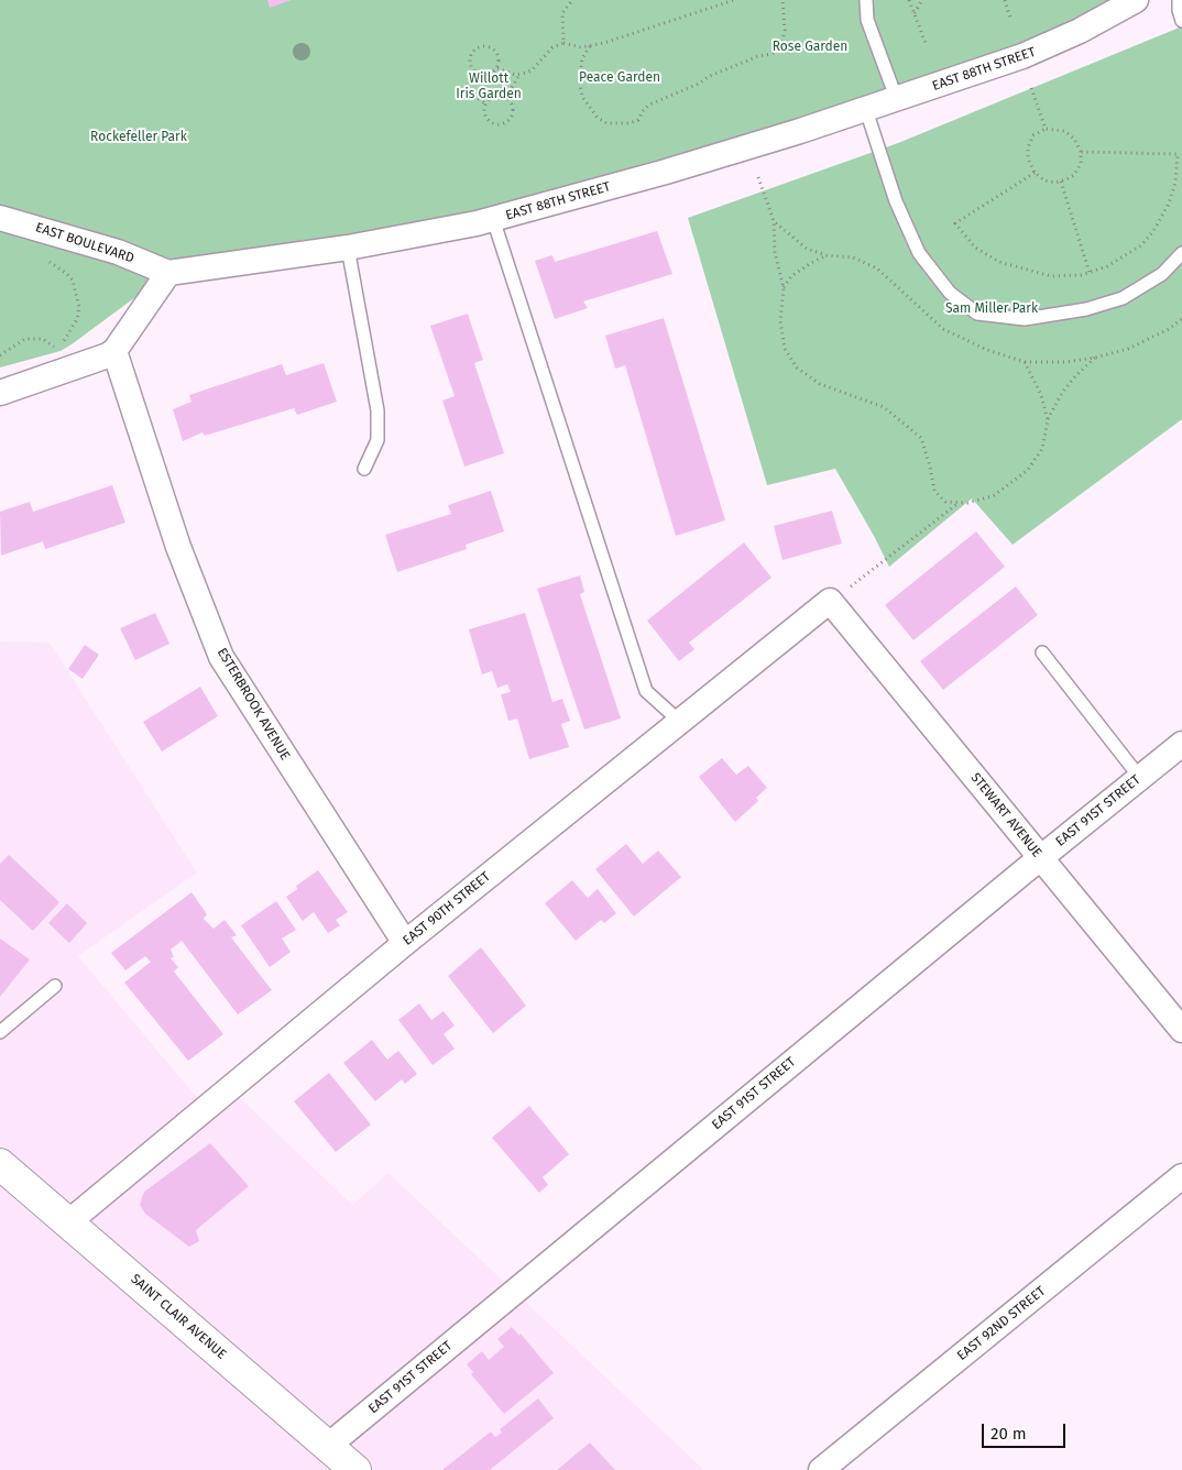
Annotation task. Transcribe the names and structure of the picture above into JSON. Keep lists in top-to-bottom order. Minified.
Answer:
{"streets":{"main road":["SAINT CLAIR AVENUE"],"street":["EAST 88TH STREET","EAST BOULEVARD","ESTERBROOK AVENUE","EAST 91ST STREET","STEWART AVENUE","EAST 90TH STREET","EAST 92ND STREET"]},"crossings":[["EAST 88TH STREET","EAST BOULEVARD"],["ESTERBROOK AVENUE","EAST 90TH STREET"],["EAST 91ST STREET","STEWART AVENUE"],["EAST 91ST STREET","SAINT CLAIR AVENUE"],["STEWART AVENUE","EAST 90TH STREET"],["EAST 90TH STREET","SAINT CLAIR AVENUE"]],"parks":["Rose Garden","Peace Garden","Willott Iris Garden","Rockefeller Park","Sam Miller Park"],"scale_bar":"20 m"}
